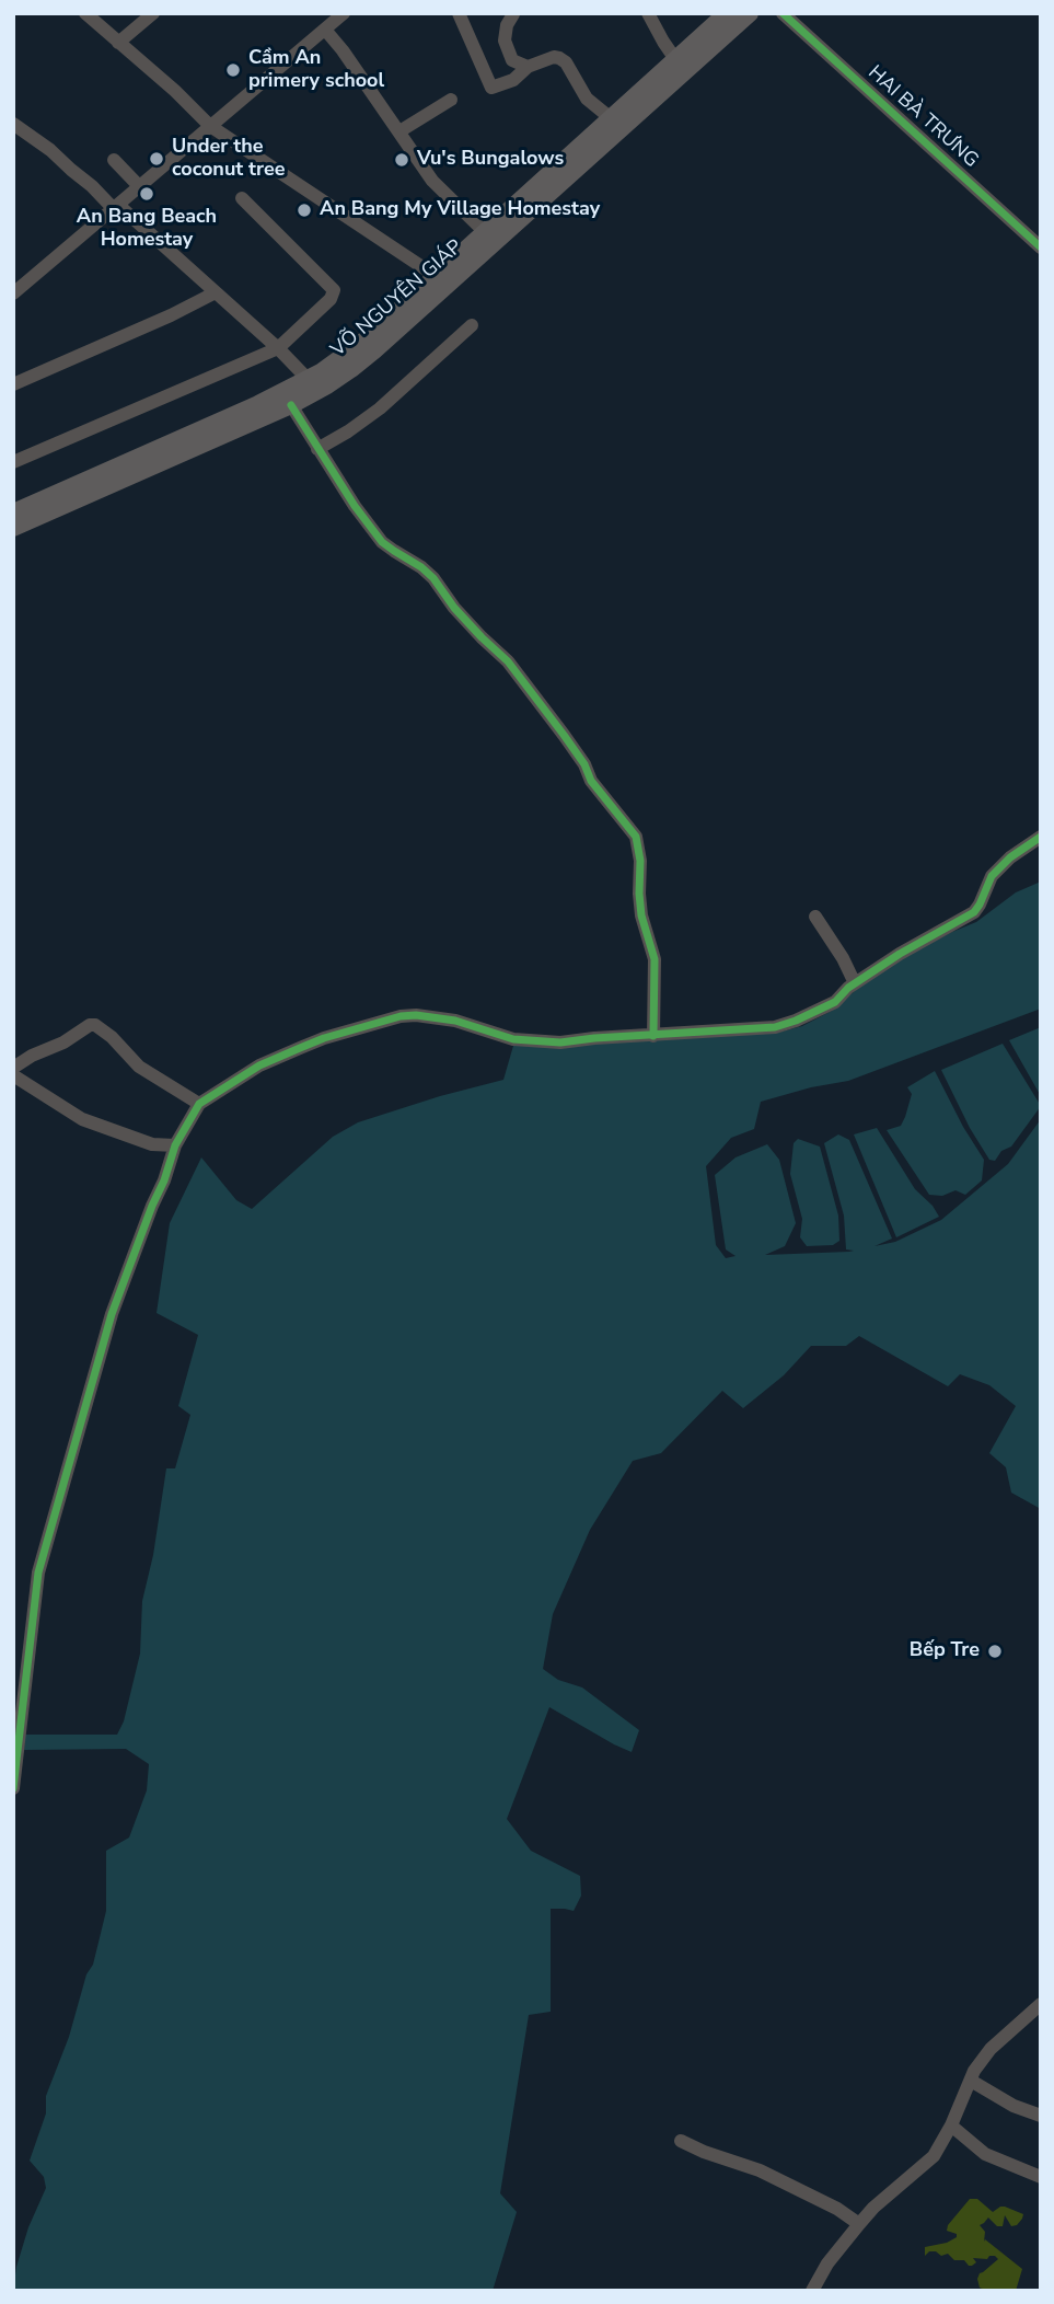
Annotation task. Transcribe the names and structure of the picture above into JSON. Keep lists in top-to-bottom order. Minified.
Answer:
{"streets":{"main road":["VÕ NGUYÊN GIÁP"],"street":["HAI BÀ TRƯNG"]},"places":["Cầm An primery school","Under the coconut tree","Vu's Bungalows","An Bang Beach Homestay","An Bang My Village Homestay","Bếp Tre"]}
